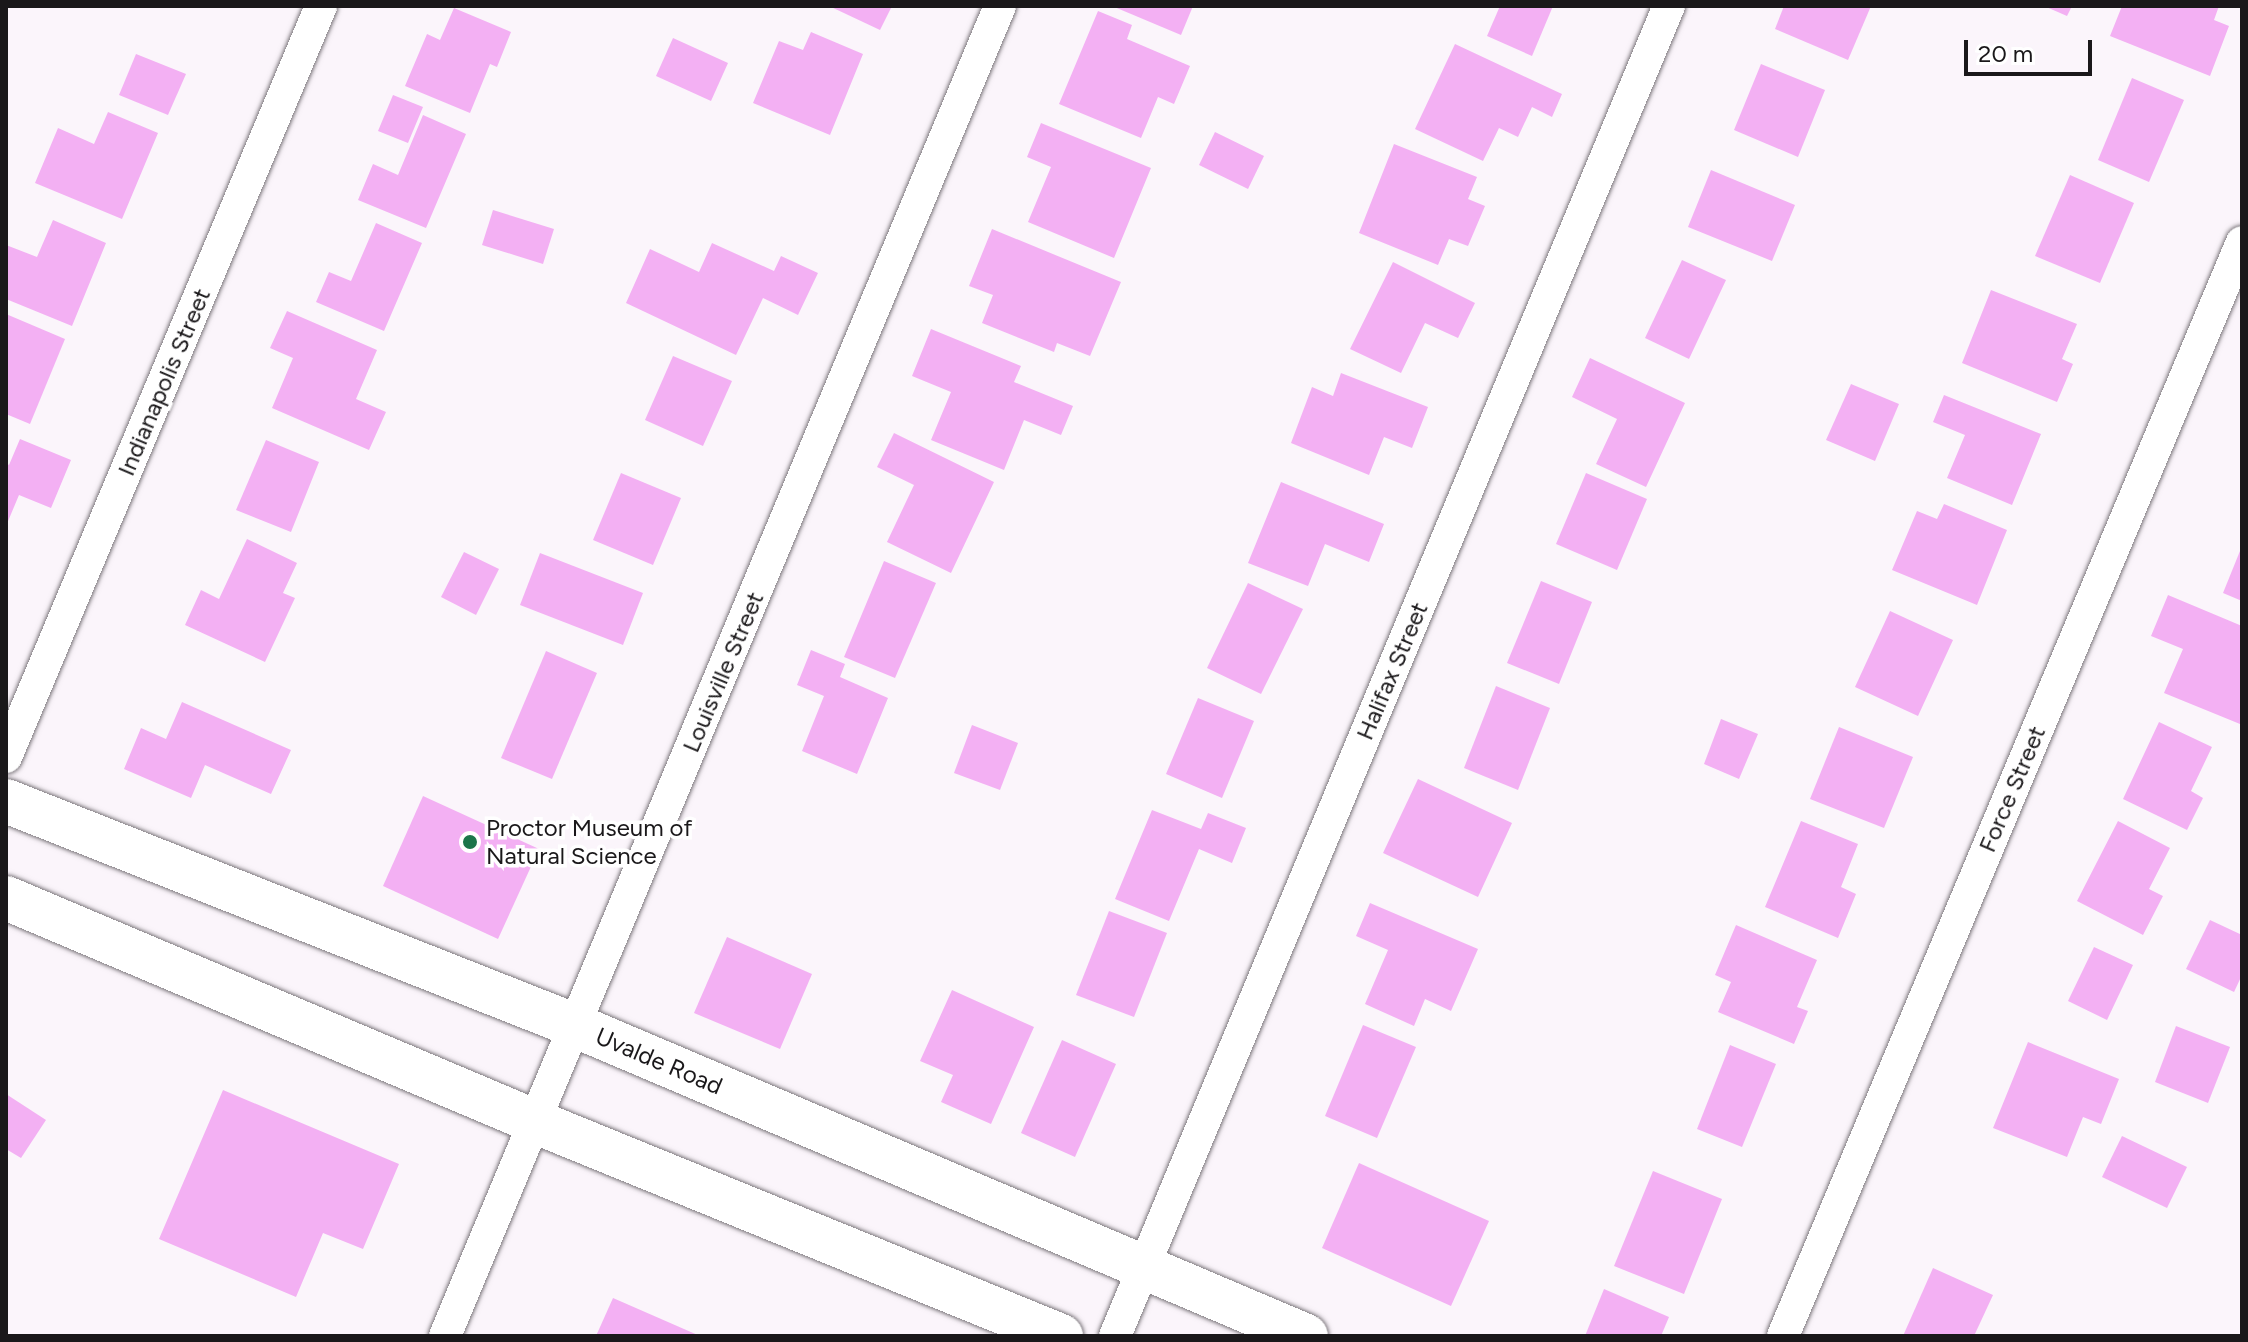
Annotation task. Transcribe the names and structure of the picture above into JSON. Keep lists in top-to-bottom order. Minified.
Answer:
{"streets":{"main road":["Uvalde Road"],"street":["Indianapolis Street","Halifax Street","Louisville Street","Force Street"]},"crossings":[["Halifax Street","Uvalde Road"],["Louisville Street","Uvalde Road"]],"places":["Proctor Museum of Natural Science"],"scale_bar":"20 m"}
